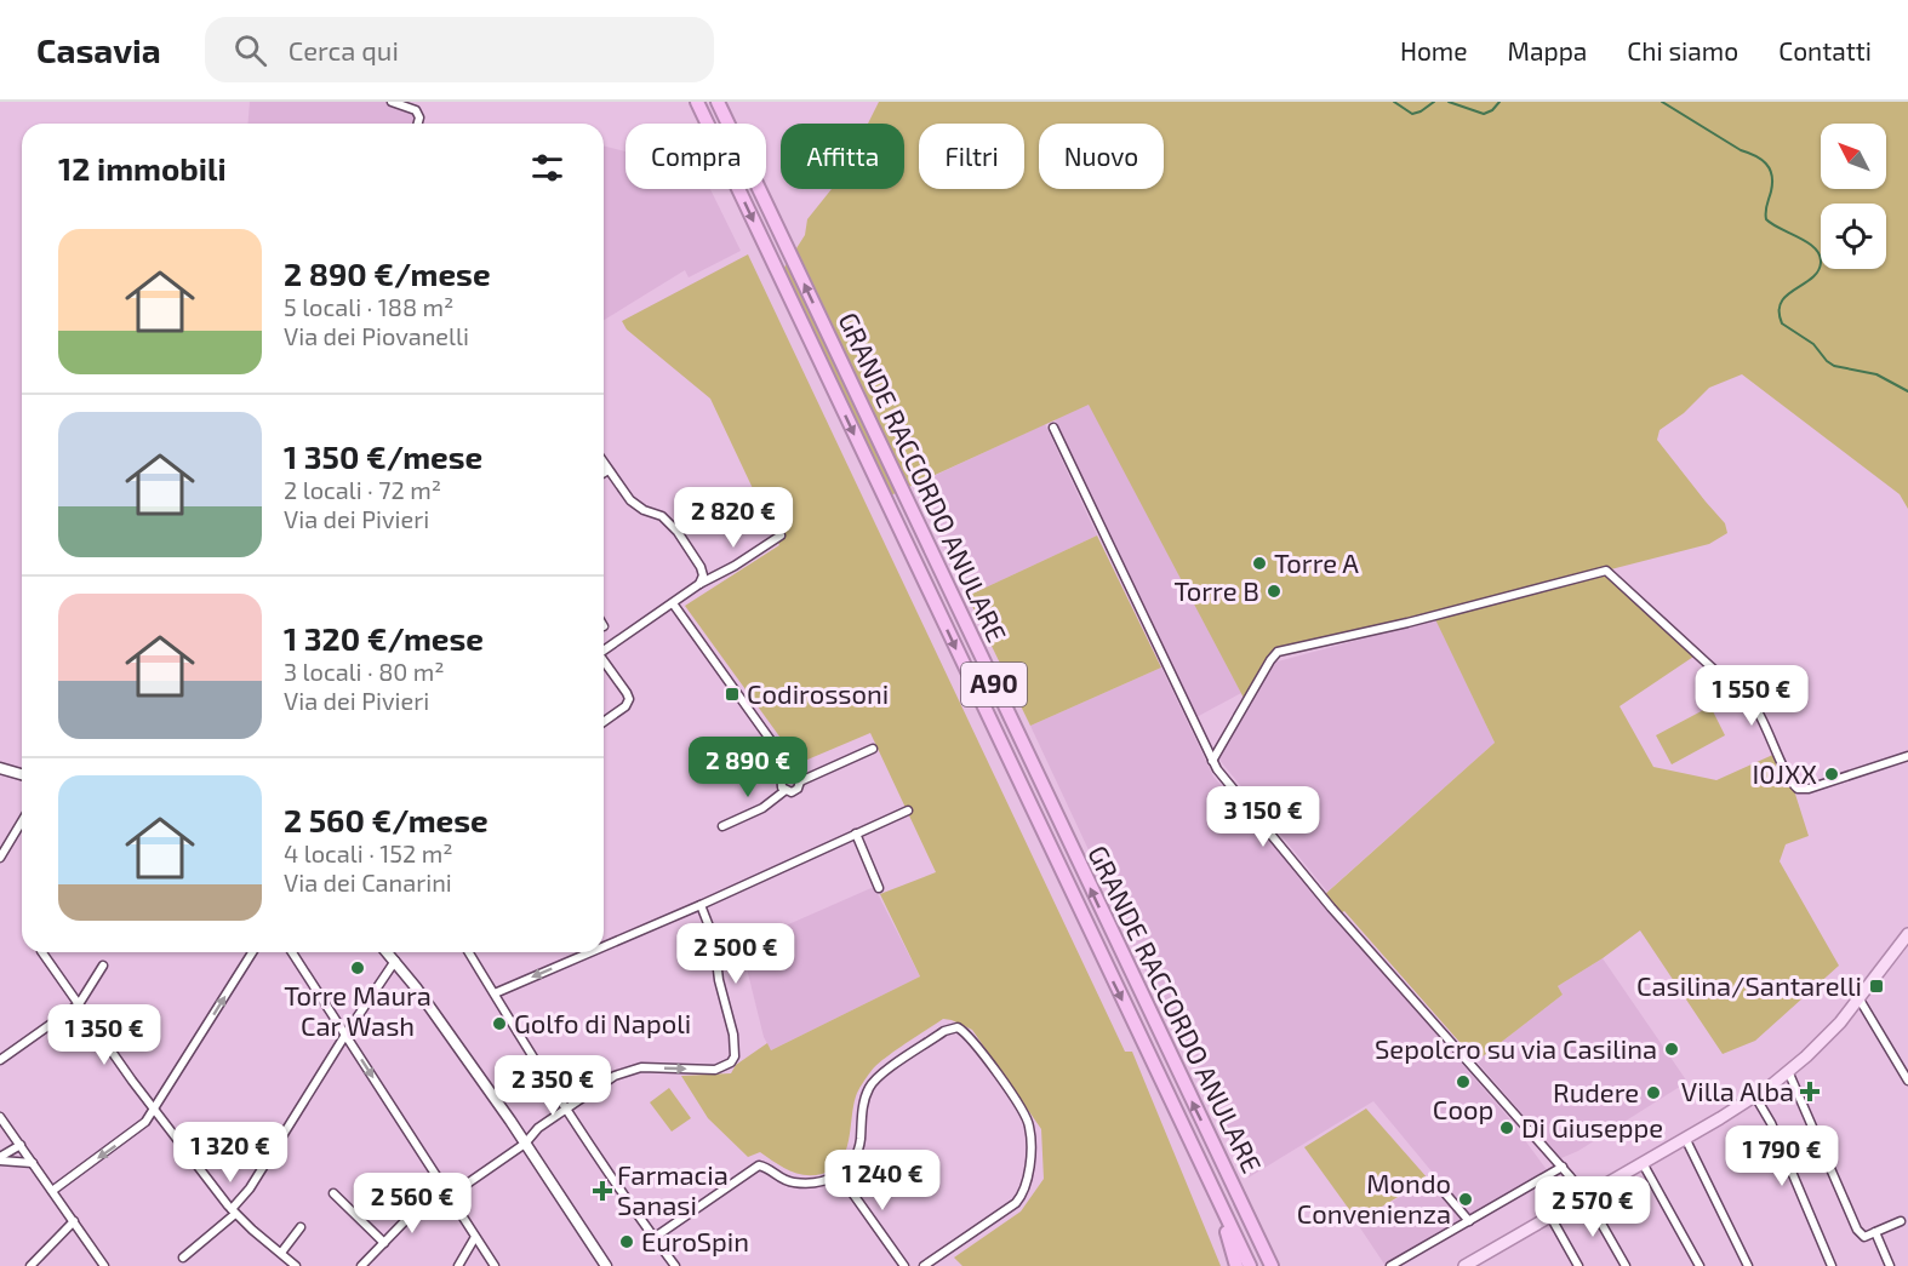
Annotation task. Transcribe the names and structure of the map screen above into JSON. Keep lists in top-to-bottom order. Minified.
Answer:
{"streets":{"highway":["GRANDE RACCORDO ANULARE","A90"]},"places":{"other":["Torre A","Torre B","I0JXX","Torre Maura Car Wash","Golfo di Napoli","Sepolcro su via Casilina","Coop","Rudere","Di Giuseppe","Mondo Convenienza","EuroSpin"],"transit":["Codirossoni","Casilina/Santarelli"],"health":["Villa Alba","Farmacia Sanasi"]},"north":"top left","page":{"header":"Casavia","search":"Cerca qui","nav":["Home","Mappa","Chi siamo","Contatti"],"chip":["Compra","Affitta","Filtri","Nuovo"],"heading":"12 immobili","list":[{"name":"2 890 €/mese","note":"5 locali · 188 m² · Via dei Piovanelli"},{"name":"1 350 €/mese","note":"2 locali · 72 m² · Via dei Pivieri"},{"name":"1 320 €/mese","note":"3 locali · 80 m² · Via dei Pivieri"},{"name":"2 560 €/mese","note":"4 locali · 152 m² · Via dei Canarini"}],"price":["2 820 €","1 550 €","2 890 €","3 150 €","2 500 €","1 350 €","2 350 €","1 320 €","1 790 €","1 240 €","2 560 €","2 570 €"]}}
